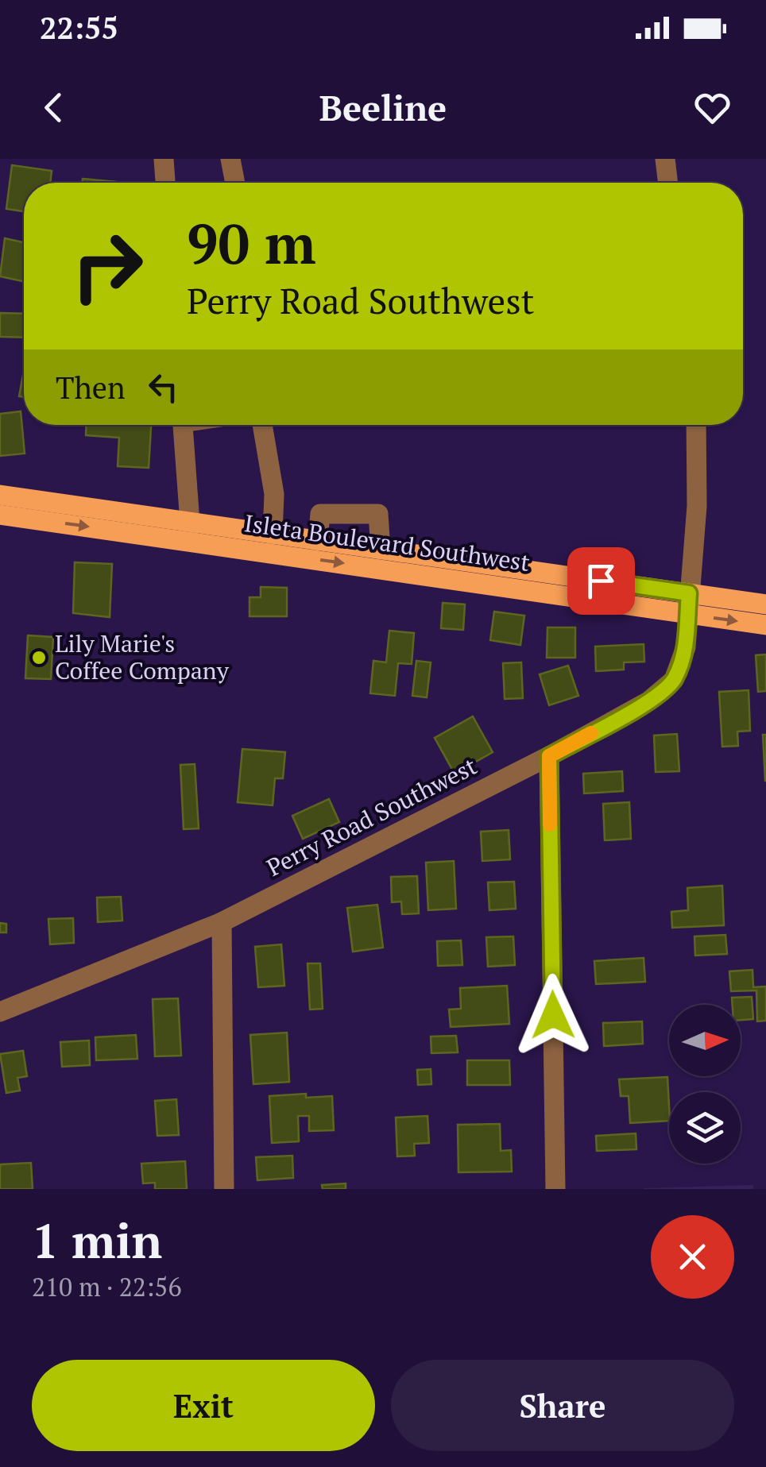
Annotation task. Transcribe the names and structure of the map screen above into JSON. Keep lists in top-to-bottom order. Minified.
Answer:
{"streets":{"main road":["Isleta Boulevard Southwest"],"street":["Perry Road Southwest"]},"crossings":[["Isleta Boulevard Southwest","Perry Road Southwest"]],"places":["Lily Marie's Coffee Company"],"north":"right","page":{"status":"22:55","header":"Beeline","turn":["90 m","Perry Road Southwest"],"then":"Then","heading":["1 min","210 m · 22:56"],"buttons":["Exit","Share"]}}
